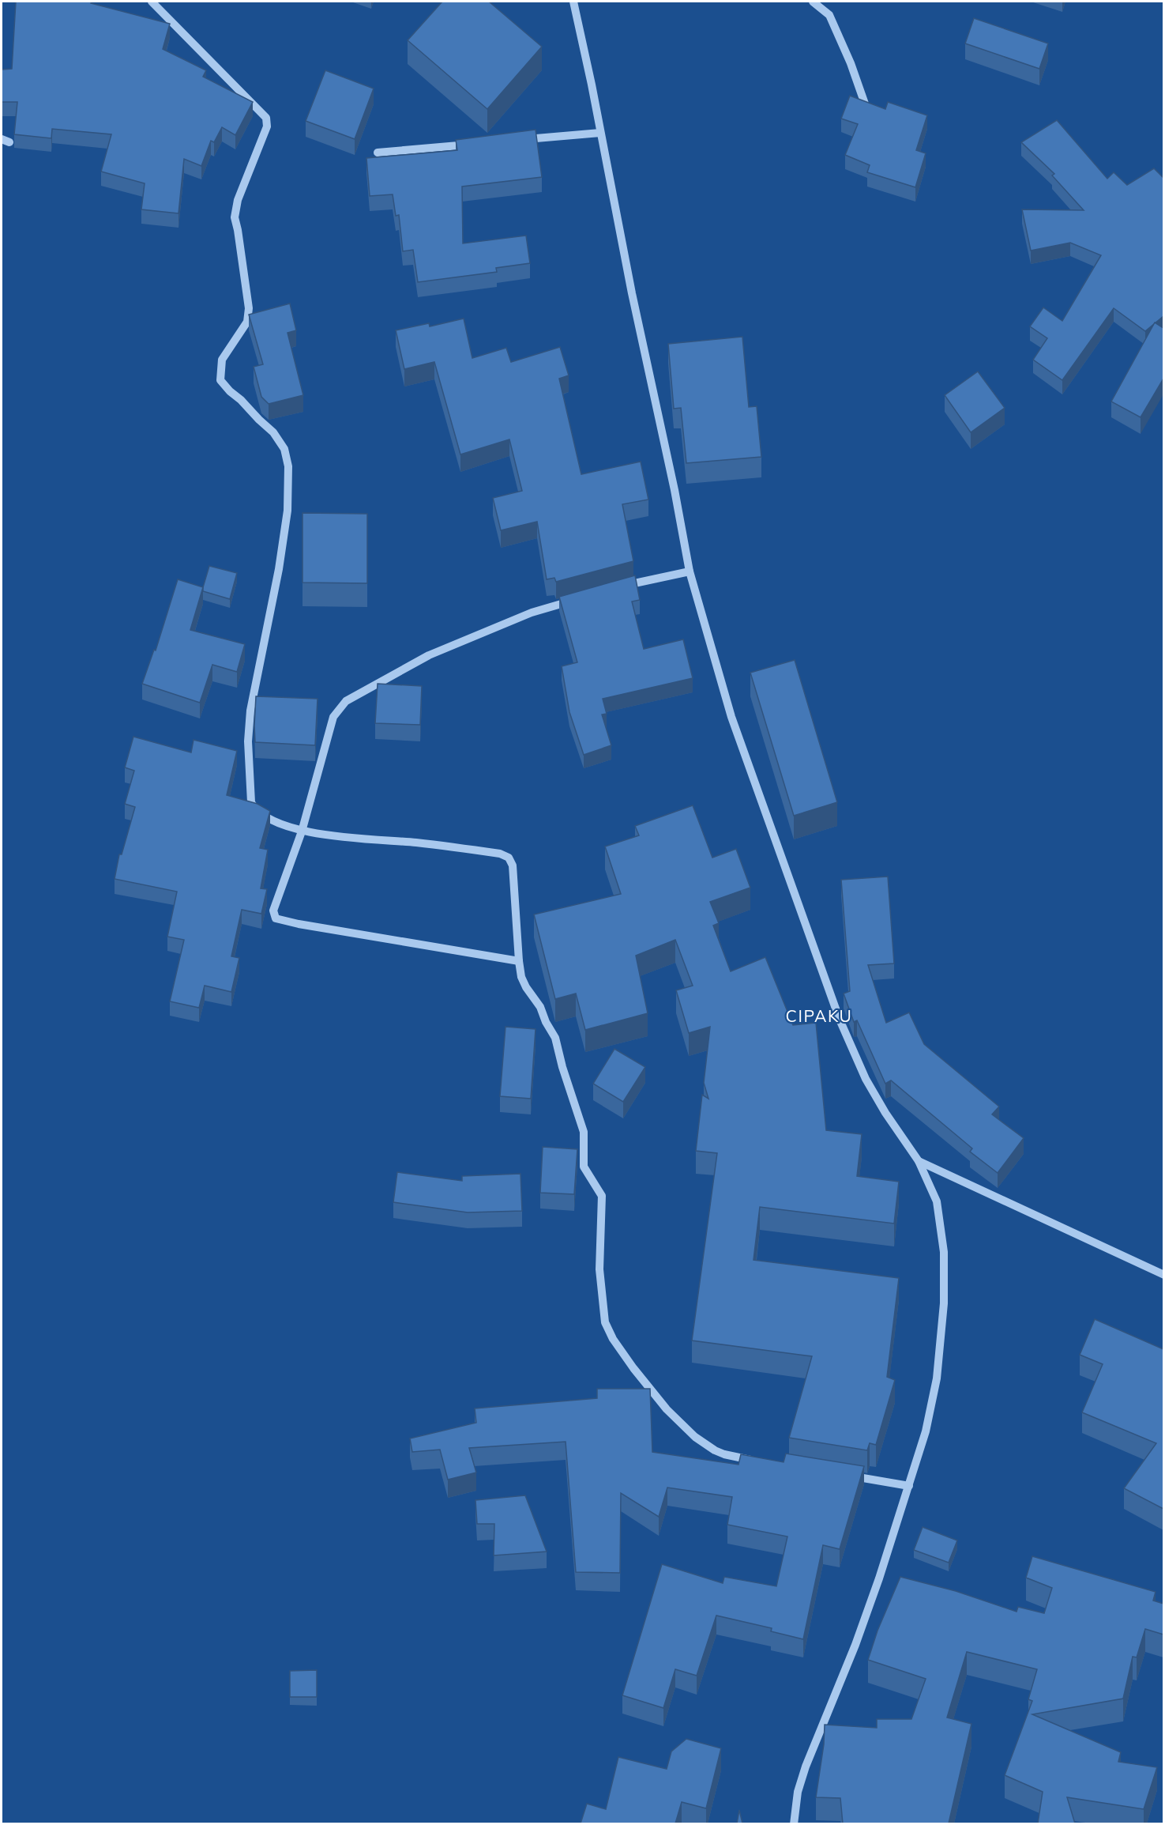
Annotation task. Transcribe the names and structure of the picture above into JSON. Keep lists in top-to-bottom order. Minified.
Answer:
{"districts":["CIPAKU"]}
